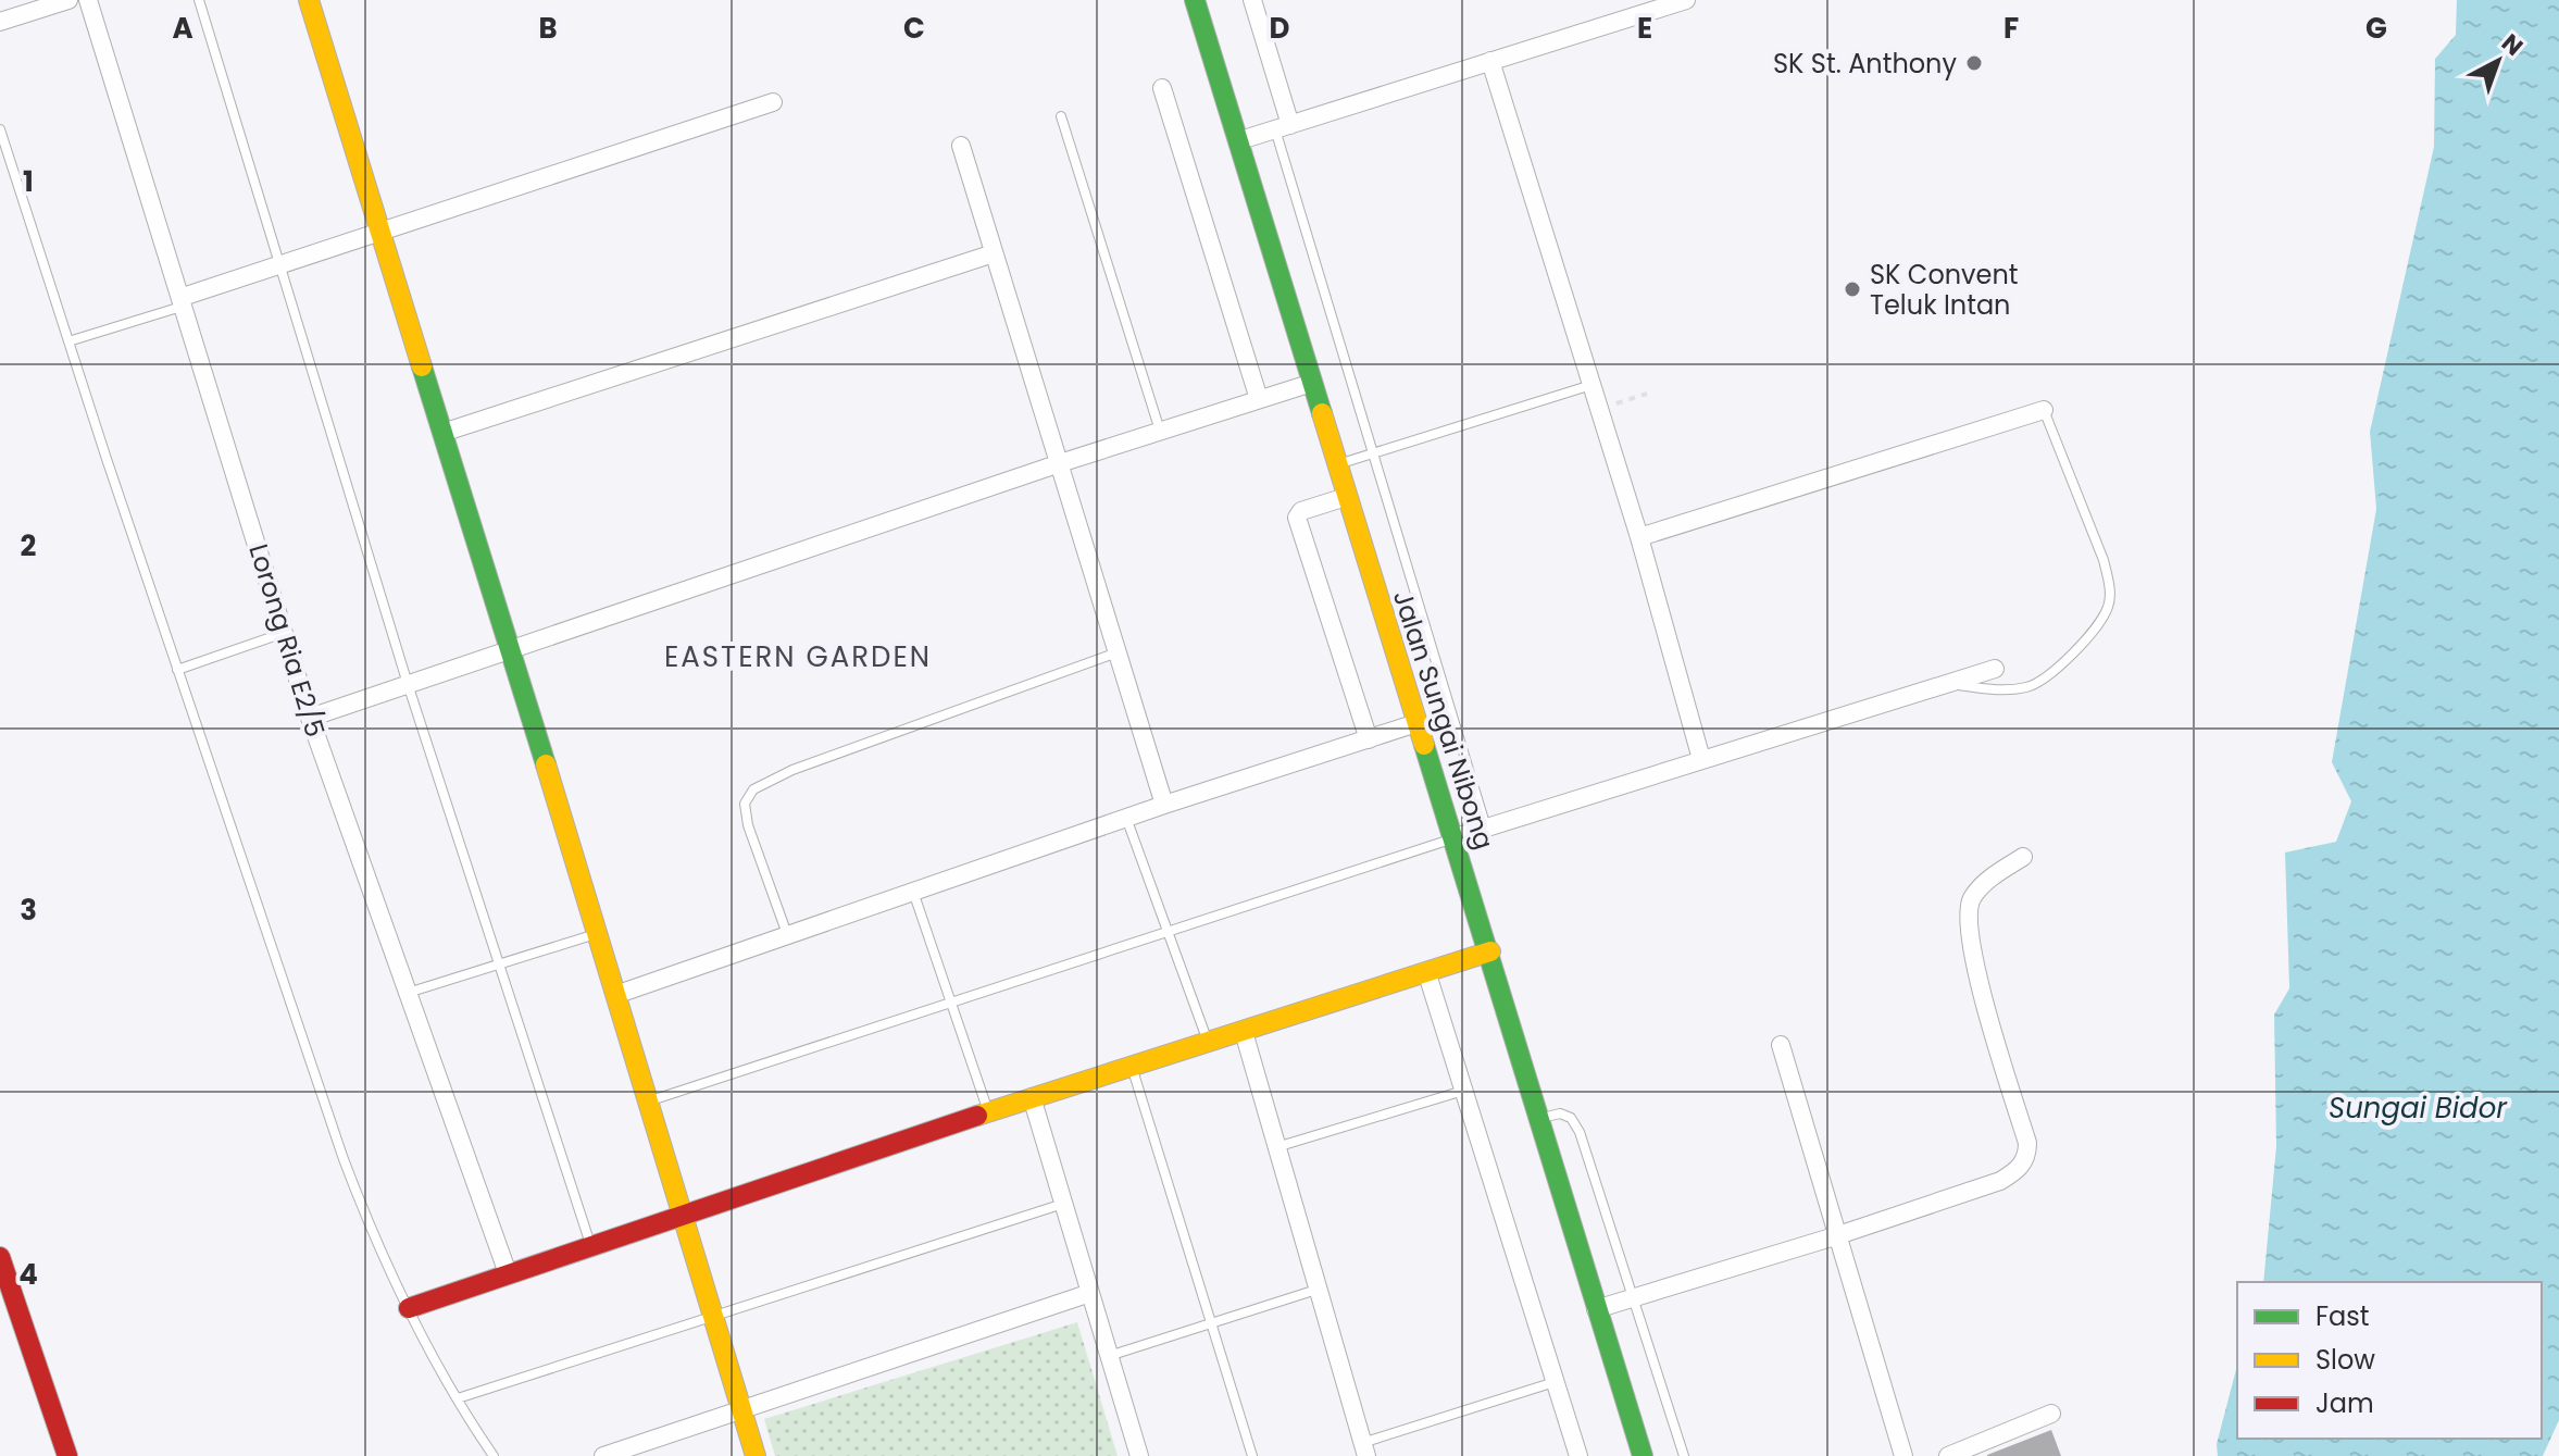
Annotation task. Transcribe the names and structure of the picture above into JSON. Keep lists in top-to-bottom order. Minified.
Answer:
{"streets":{"street":["Lorong Ria E2/5","Jalan Sungai Nibong"]},"districts":["EASTERN GARDEN"],"water":["Sungai Bidor"],"places":["SK St. Anthony","SK Convent Teluk Intan"],"legend":["Fast","Slow","Jam"],"north":"top right","grid":{"columns":["A","B","C","D","E","F","G"],"rows":["1","2","3","4"]}}
